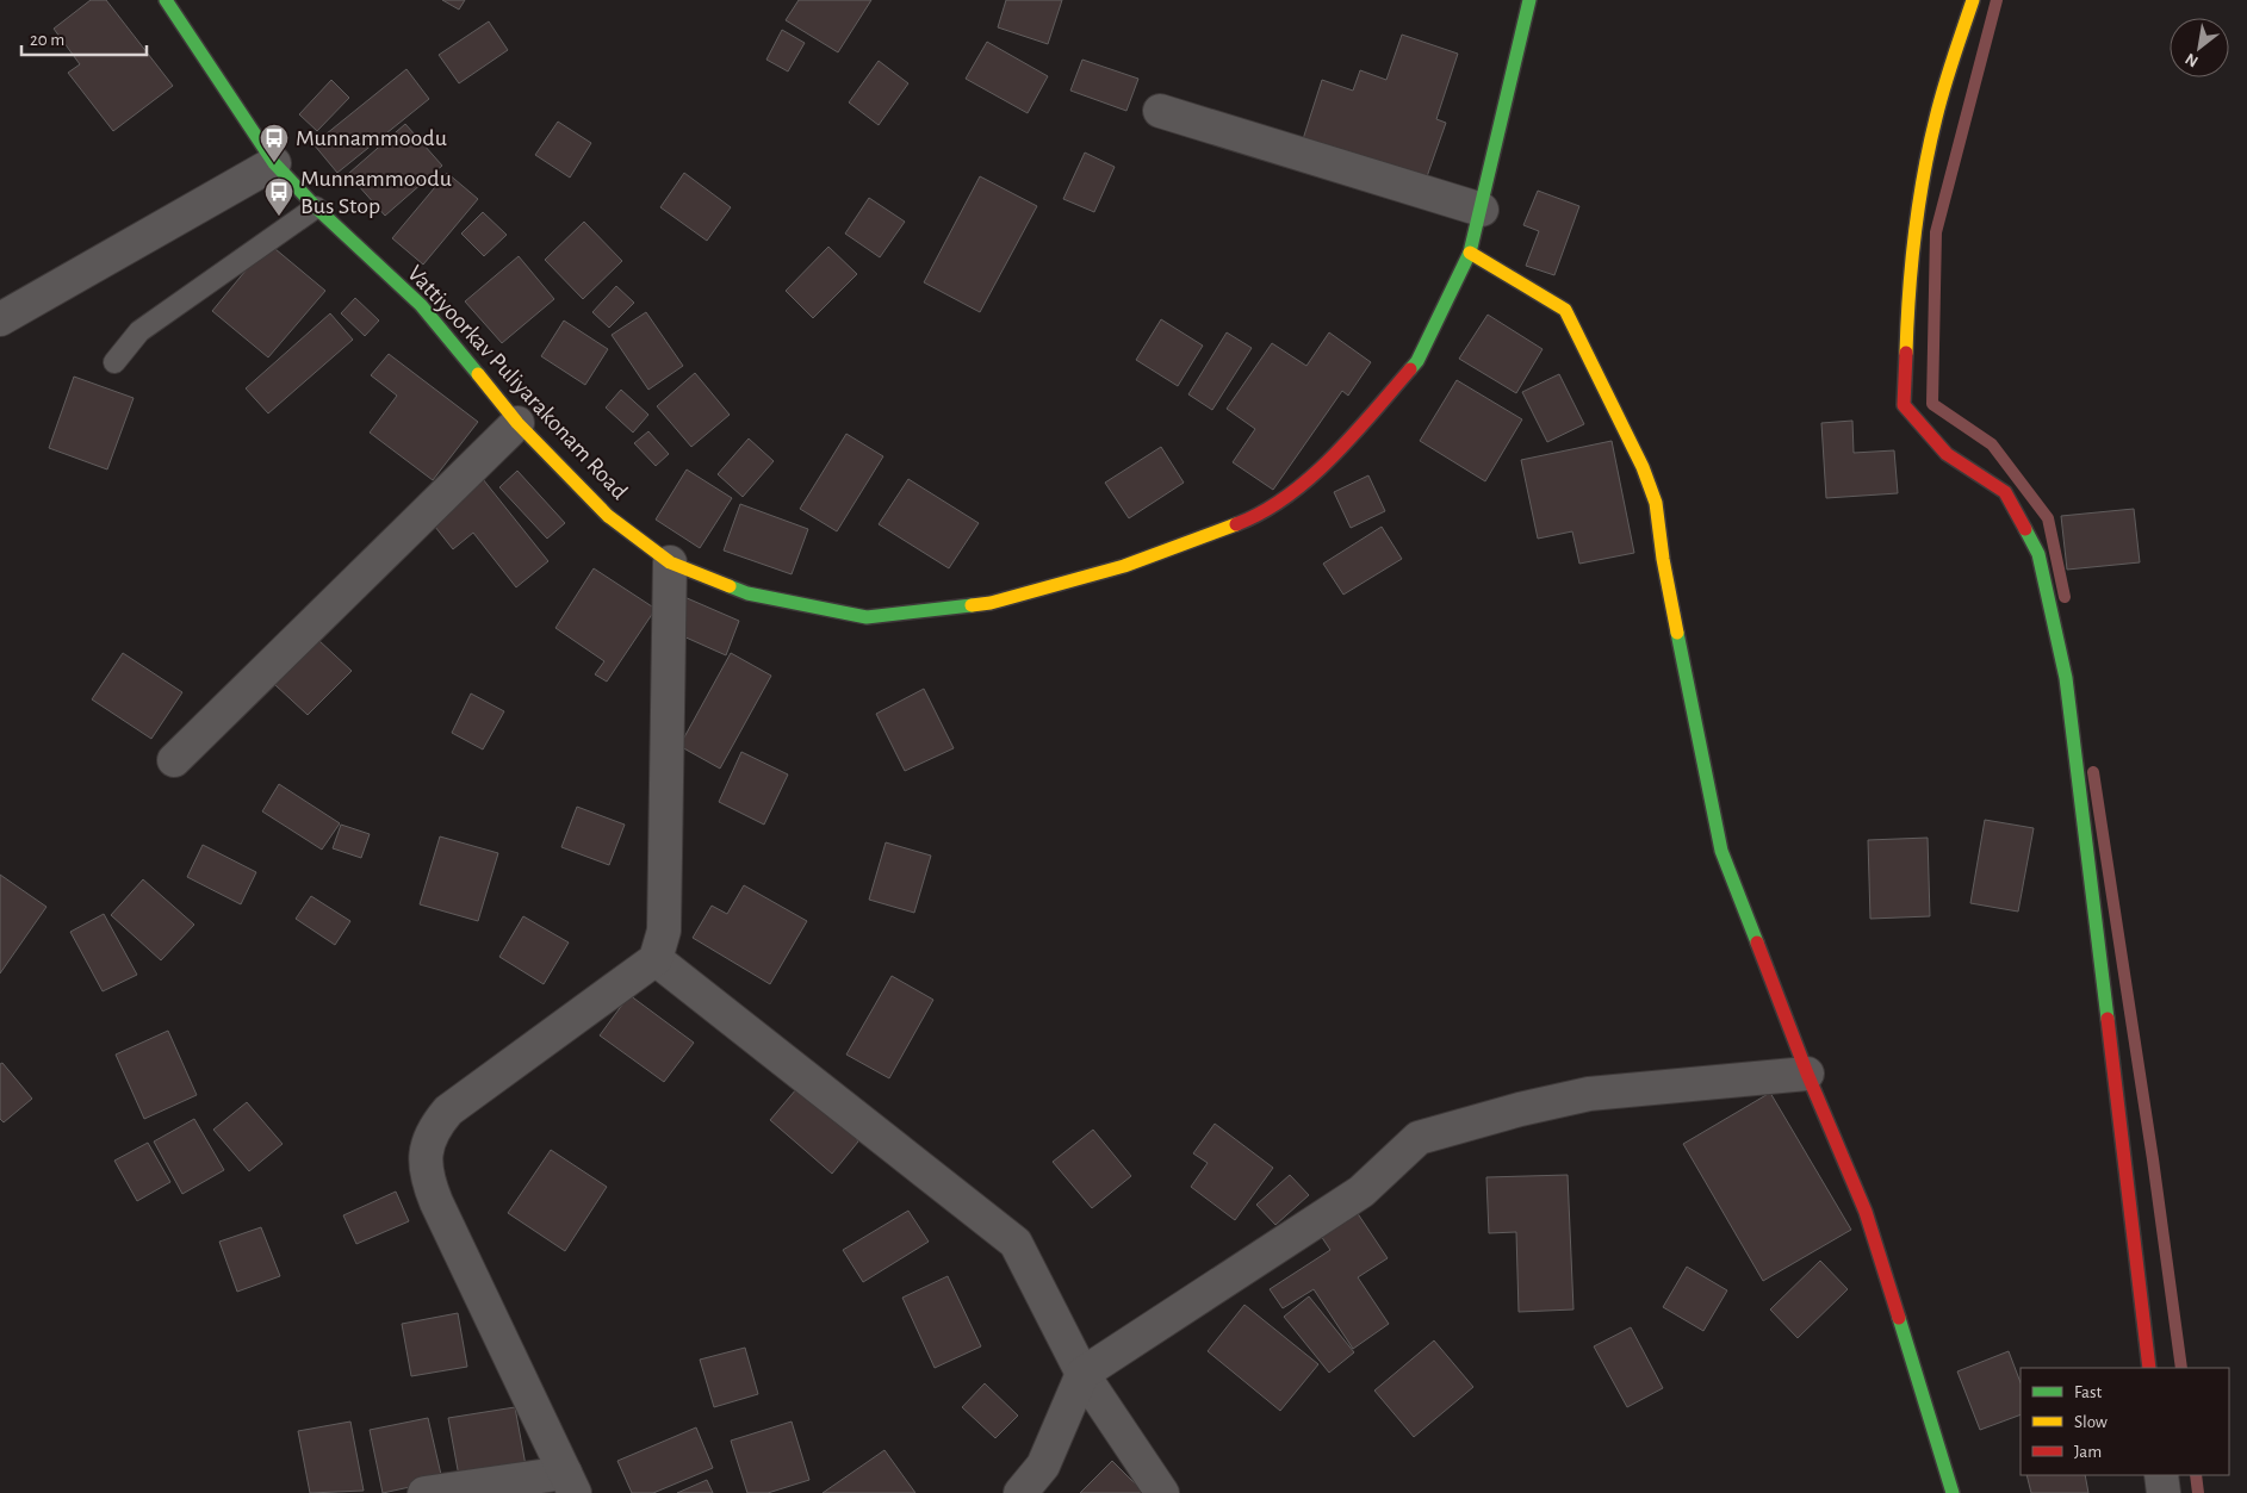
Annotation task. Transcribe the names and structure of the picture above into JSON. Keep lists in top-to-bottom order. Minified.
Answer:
{"streets":{"street":["Vattiyoorkav Puliyarakonam Road"]},"places":{"bus stop":["Munnammoodu","Munnammoodu Bus Stop"]},"legend":["Fast","Slow","Jam"],"scale_bar":"20 m","north":"bottom left"}
